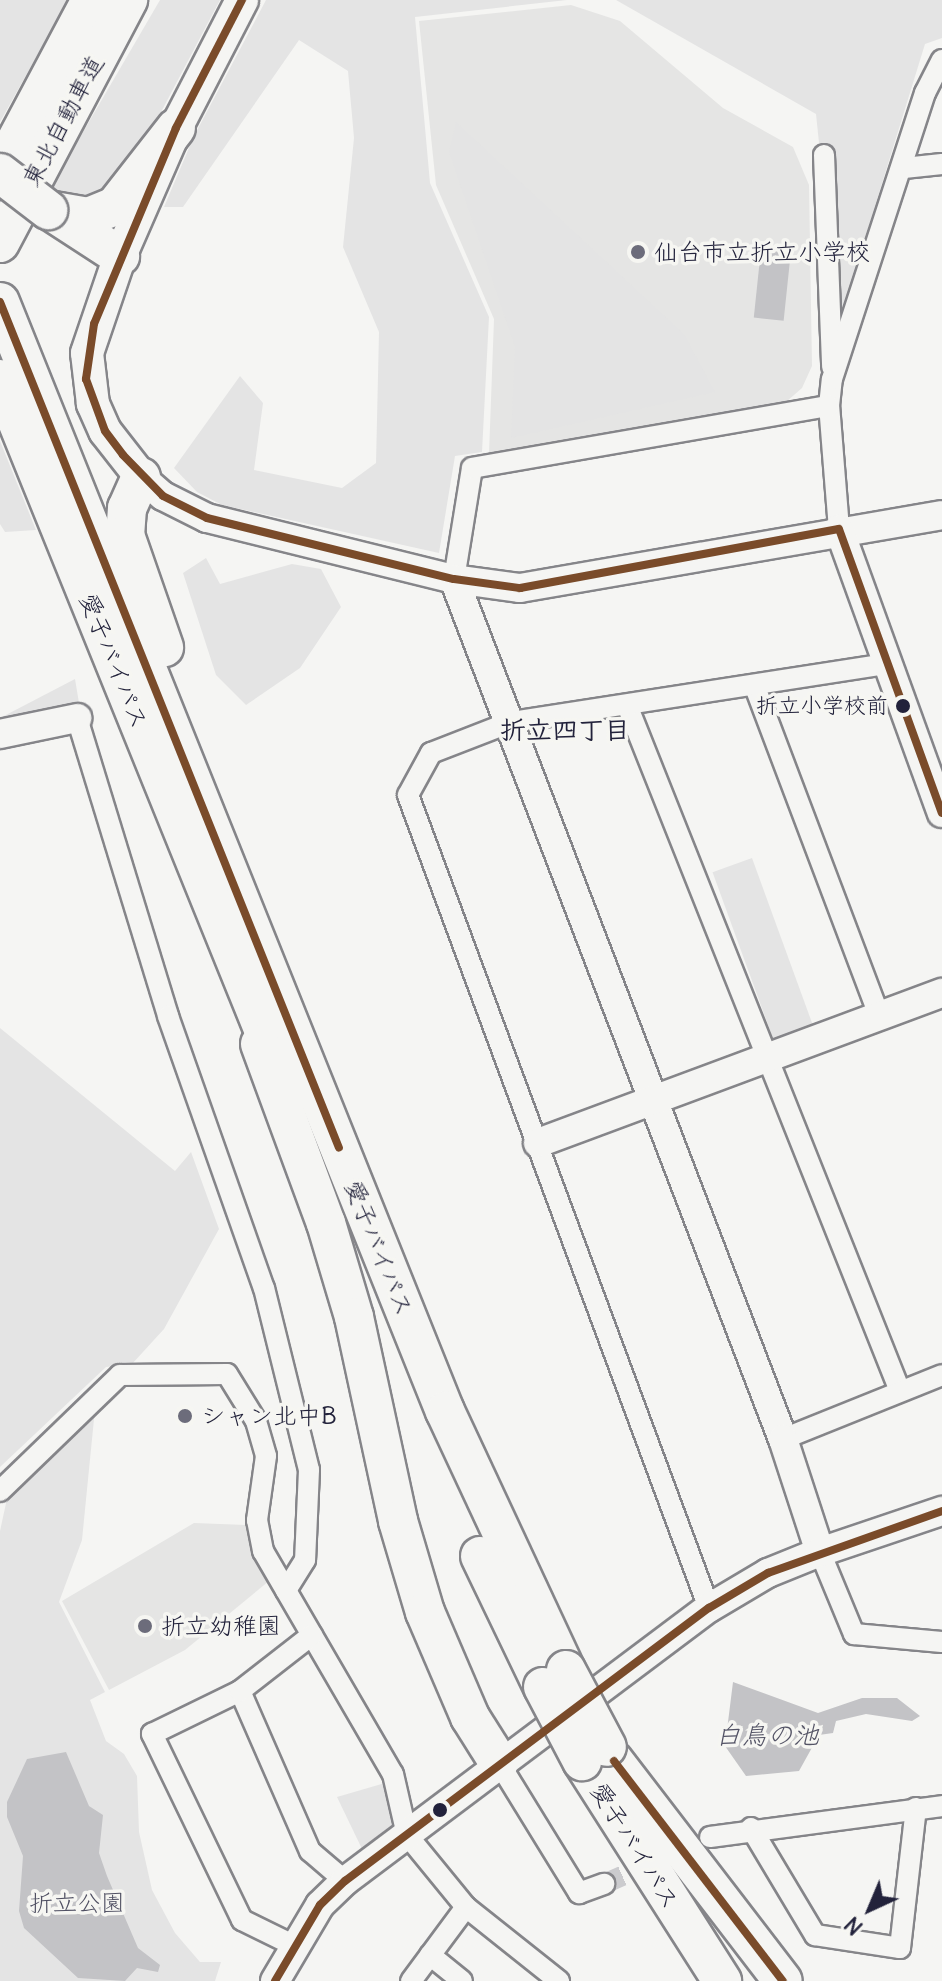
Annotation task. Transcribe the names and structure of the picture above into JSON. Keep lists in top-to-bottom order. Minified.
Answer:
{"streets":{"highway":["東北自動車道","愛子バイパス"]},"districts":["折立四丁目"],"water":["白鳥の池"],"parks":["折立公園"],"places":["仙台市立折立小学校","折立小学校前","シャン北中B","折立幼稚園"],"north":"bottom left"}
